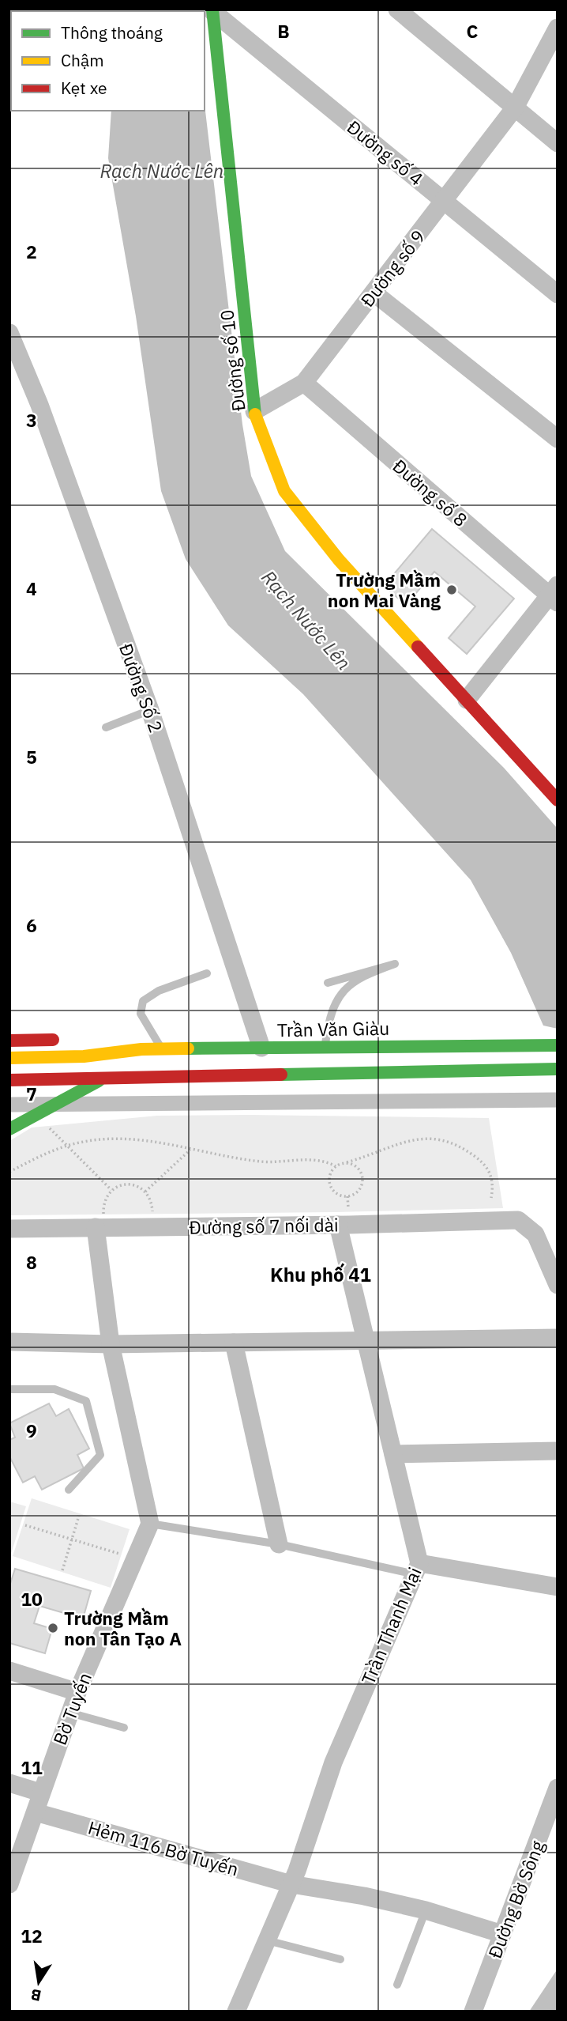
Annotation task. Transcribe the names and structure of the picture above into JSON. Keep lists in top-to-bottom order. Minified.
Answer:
{"streets":{"main road":["Đường số 10","Trần Văn Giàu"],"street":["Đường số 4","Đường số 9","Đường số 8","Đường Số 2","Đường số 7 nối dài","Trần Thanh Mại","Bờ Tuyến","Hẻm 116 Bờ Tuyến","Đường Bờ Sông"]},"crossings":[["Đường số 4","Đường số 9"],["Đường số 4","Đường số 10"],["Đường số 9","Đường số 10"],["Đường số 9","Đường số 8"],["Đường Số 2","Trần Văn Giàu"],["Đường số 7 nối dài","Trần Thanh Mại"],["Trần Thanh Mại","Hẻm 116 Bờ Tuyến"],["Bờ Tuyến","Hẻm 116 Bờ Tuyến"],["Hẻm 116 Bờ Tuyến","Đường Bờ Sông"]],"districts":["Khu phố 41"],"water":["Rạch Nước Lên"],"places":["Trường Mầm non Mai Vàng","Trường Mầm non Tân Tạo A"],"legend":["Thông thoáng","Chậm","Kẹt xe"],"north":"bottom","grid":{"columns":["B","C"],"rows":["2","3","4","5","6","7","8","9","10","11","12"]}}
